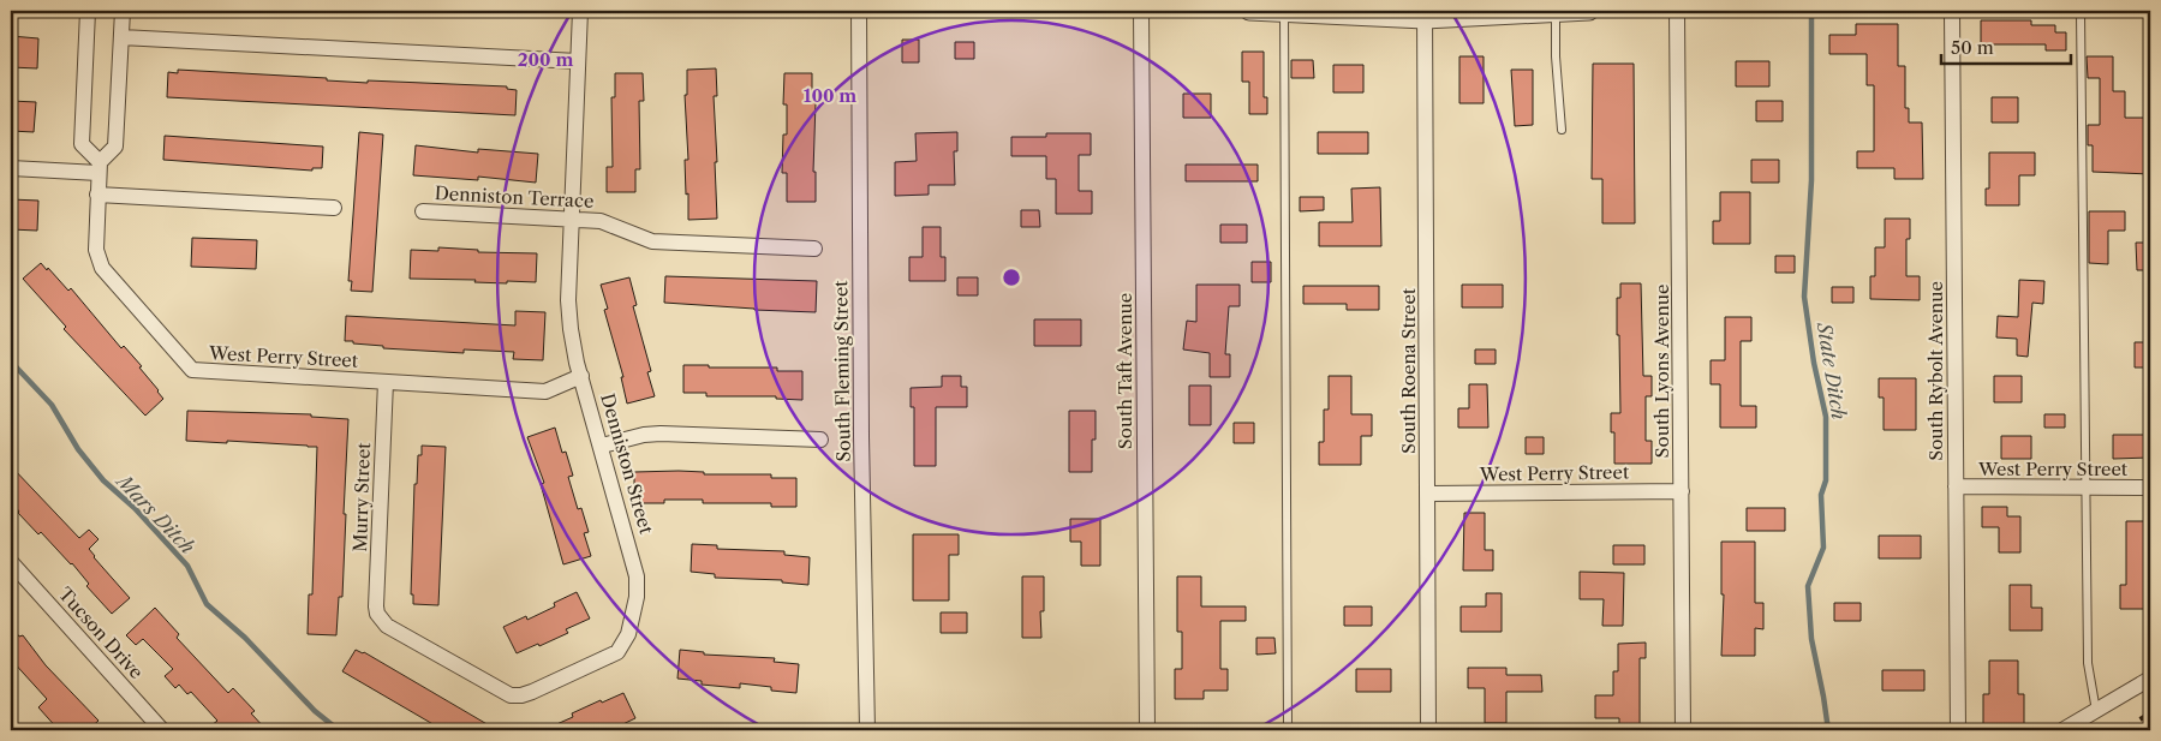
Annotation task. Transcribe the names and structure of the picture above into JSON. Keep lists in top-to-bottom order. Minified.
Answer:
{"streets":{"street":["Denniston Terrace","West Perry Street","South Fleming Street","South Taft Avenue","South Roena Street","South Lyons Avenue","South Rybolt Avenue","Denniston Street","Murry Street","Tucson Drive"]},"crossings":[["Denniston Terrace","Denniston Street"],["West Perry Street","South Roena Street"],["West Perry Street","South Lyons Avenue"],["West Perry Street","South Rybolt Avenue"],["West Perry Street","Denniston Street"],["West Perry Street","Murry Street"],["Denniston Street","Murry Street"]],"water":["State Ditch","Mars Ditch"],"scale_bar":"50 m","rings":["200 m","100 m"]}
